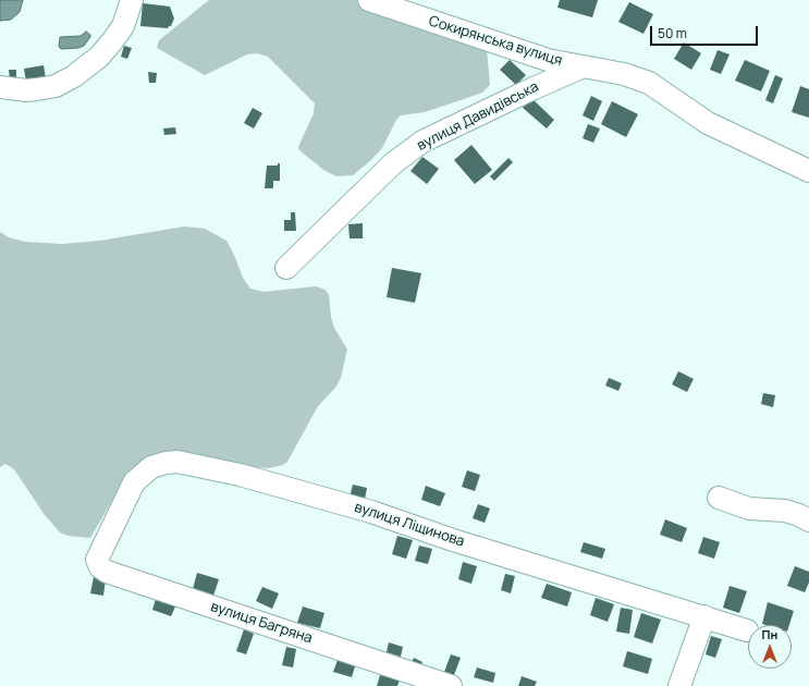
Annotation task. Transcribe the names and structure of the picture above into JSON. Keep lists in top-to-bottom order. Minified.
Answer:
{"streets":{"street":["Сокирянська вулиця","вулиця Давидівська","вулиця Ліщинова","вулиця Багряна"]},"crossings":[["Сокирянська вулиця","вулиця Давидівська"],["вулиця Ліщинова","вулиця Багряна"]],"scale_bar":"50 m","north":"top"}
